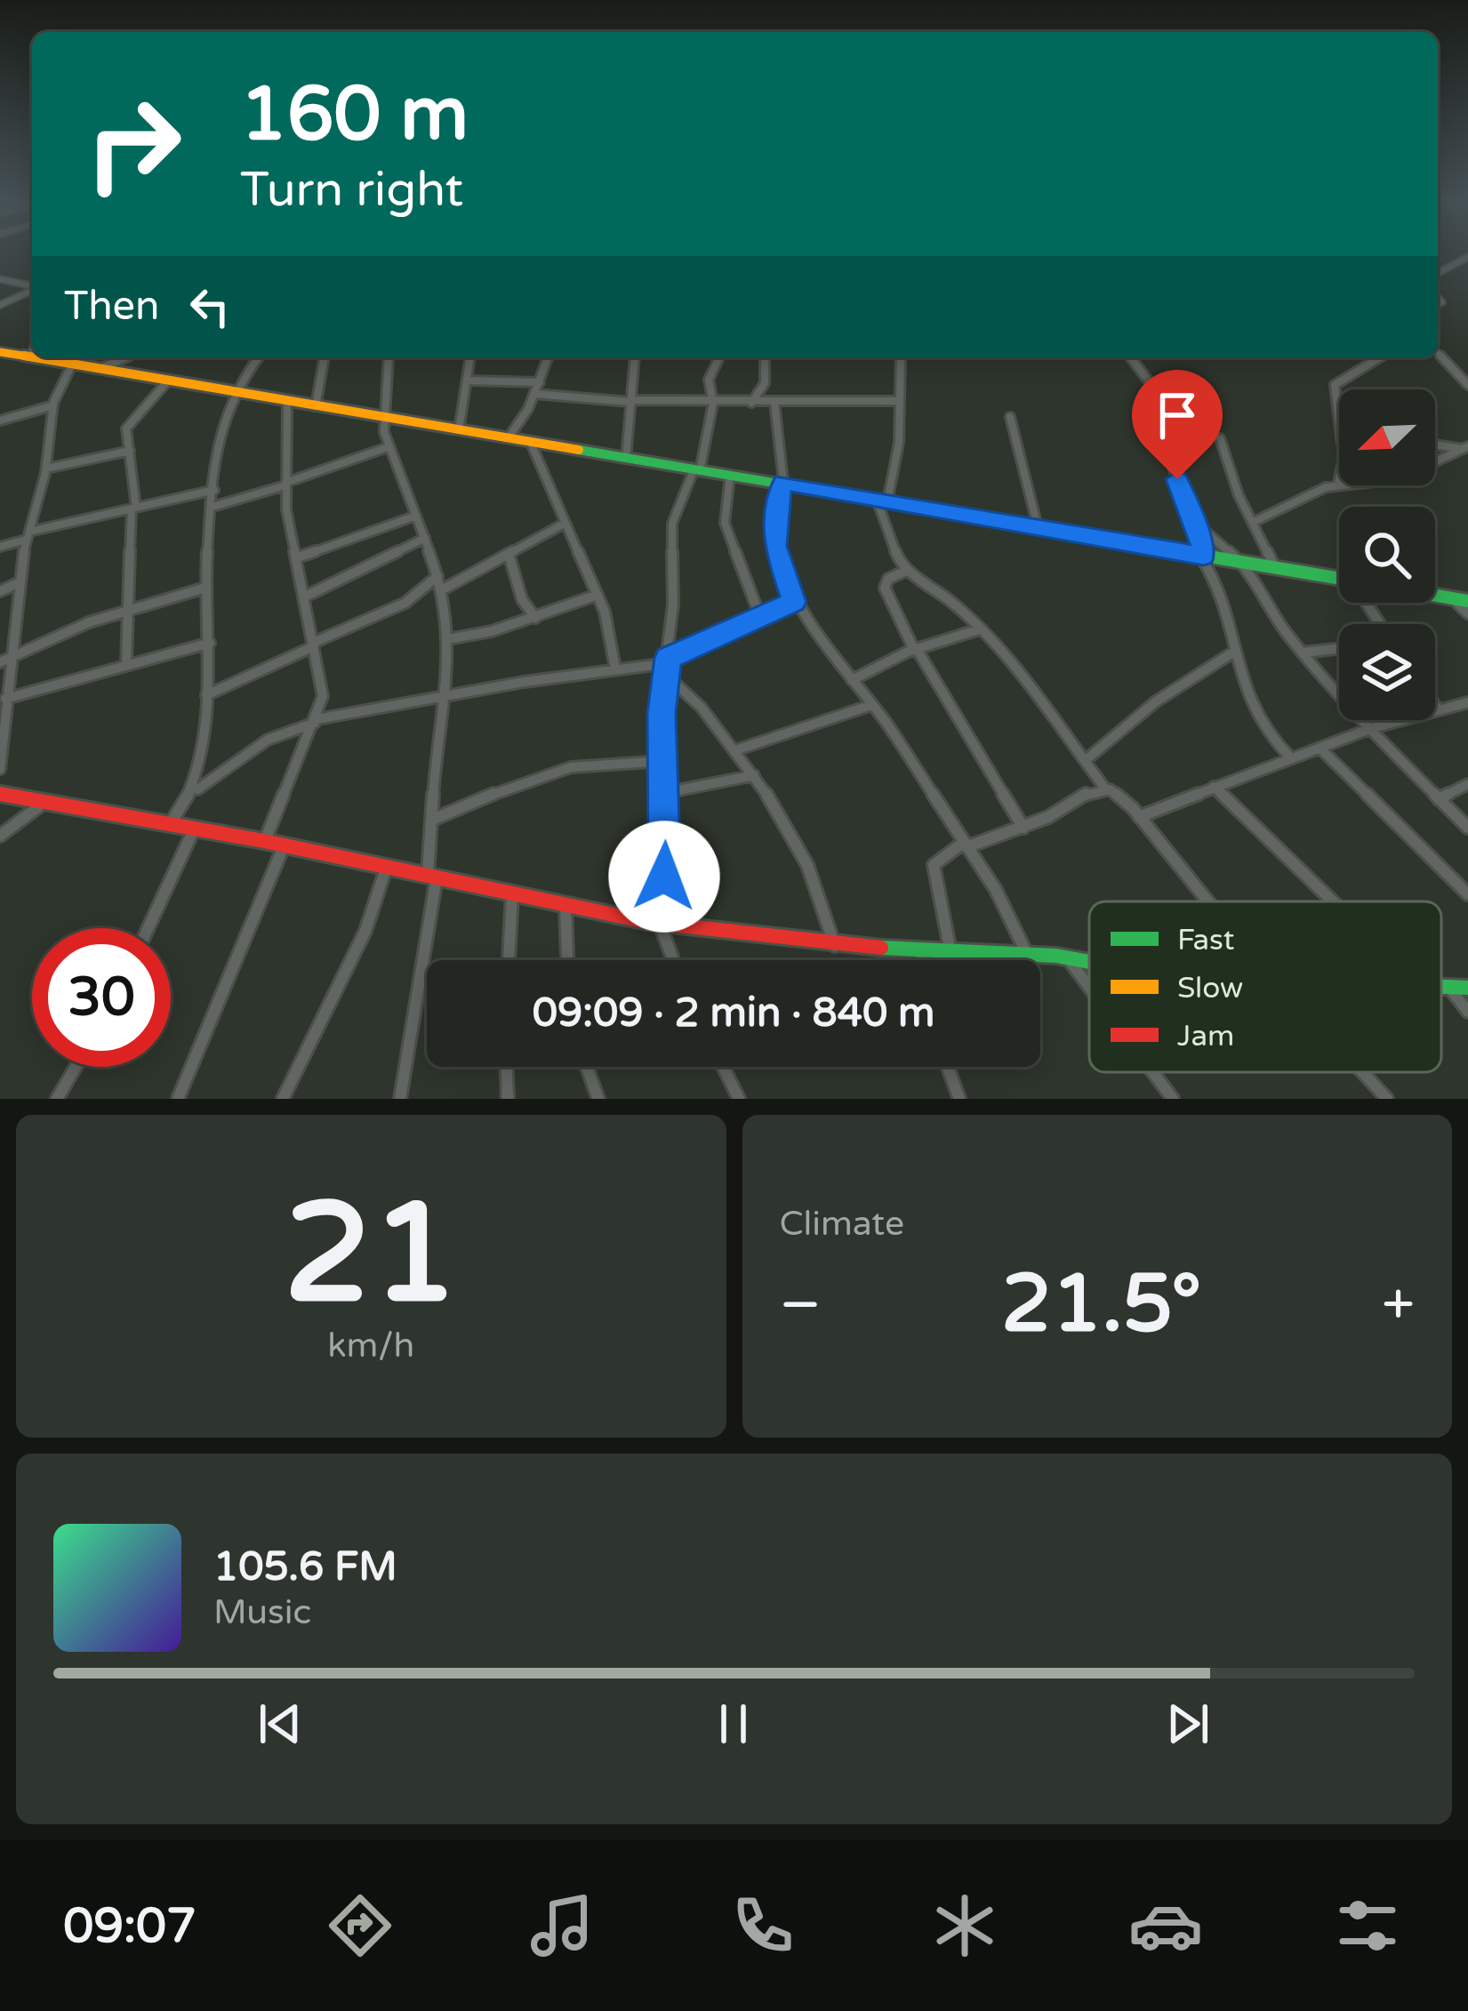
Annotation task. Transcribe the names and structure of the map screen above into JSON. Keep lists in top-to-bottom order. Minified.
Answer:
{"legend":["Fast","Slow","Jam"],"north":"bottom left","page":{"turn":["160 m","Turn right"],"then":"Then","limit":"30","trip":"09:09 · 2 min · 840 m","tile":[["21","km/h"],"Climate"],"heat":["−","21.5°","+"],"song":["105.6 FM","Music"],"tabs":"09:07"}}
